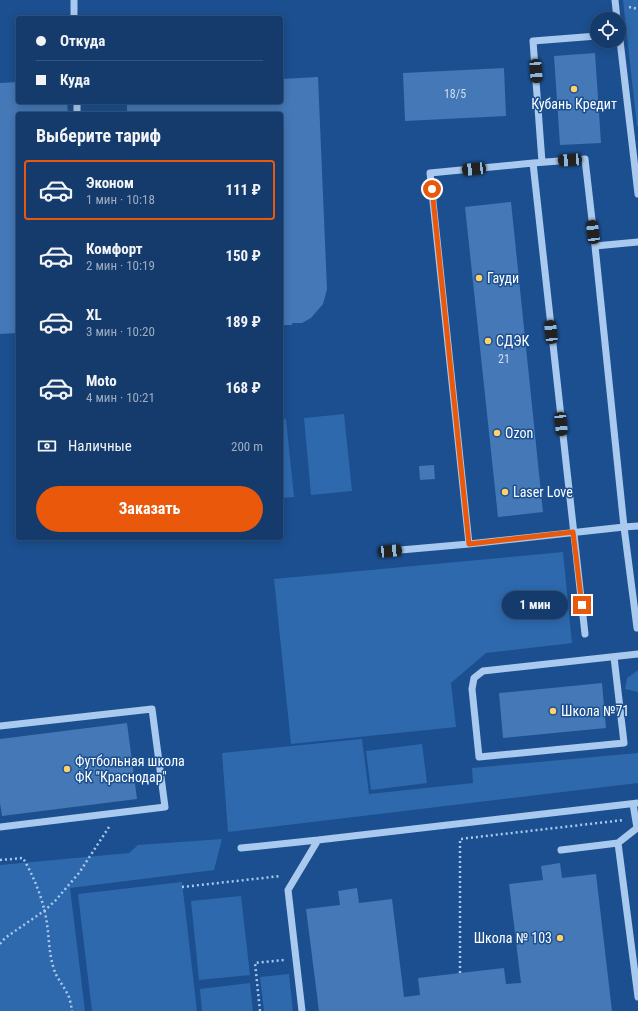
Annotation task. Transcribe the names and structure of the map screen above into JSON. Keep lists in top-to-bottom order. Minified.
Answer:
{"places":["Кубань Кредит","Гауди","СДЭК","Ozon","Laser Love","Школа №71","Футбольная школа ФК \"Краснодар\"","Школа № 103"],"house_numbers":["18/5","21"],"page":{"banner":["Откуда","Куда"],"heading":"Выберите тариф","list":[{"name":"Эконом","note":"1 мин · 10:18","value":"111 ₽"},{"name":"Комфорт","note":"2 мин · 10:19","value":"150 ₽"},{"name":"XL","note":"3 мин · 10:20","value":"189 ₽"},{"name":"Moto","note":"4 мин · 10:21","value":"168 ₽"}],"pay":["Наличные","200 m"],"buttons":"Заказать","bubble":"1 мин"}}
